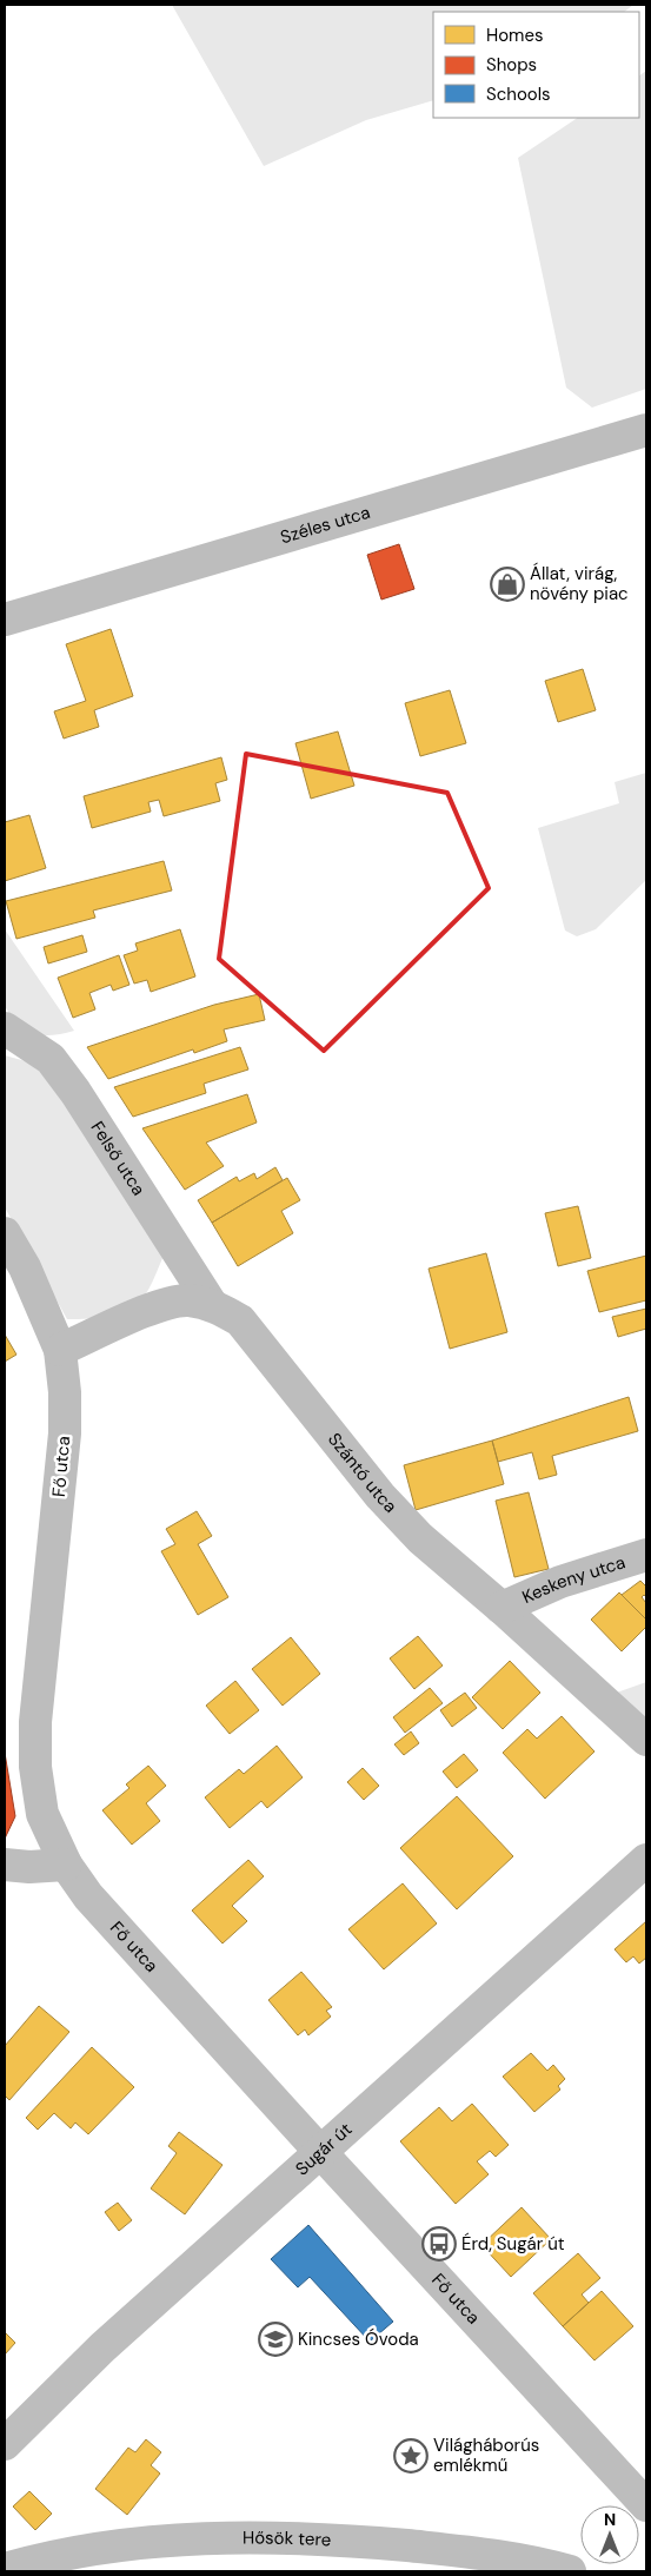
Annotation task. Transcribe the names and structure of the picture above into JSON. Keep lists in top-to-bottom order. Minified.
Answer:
{"streets":{"street":["Széles utca","Felső utca","Fő utca","Szántó utca","Keskeny utca","Sugár út","Hősök tere"]},"crossings":[["Felső utca","Szántó utca"],["Fő utca","Szántó utca"],["Fő utca","Sugár út"],["Szántó utca","Keskeny utca"]],"places":{"shop":["Állat, virág, növény piac"],"bus stop":["Érd, Sugár út"],"school or university":["Kincses Óvoda"],"place":["Világháborús emlékmű"]},"legend":["Homes","Shops","Schools"],"north":"top"}
